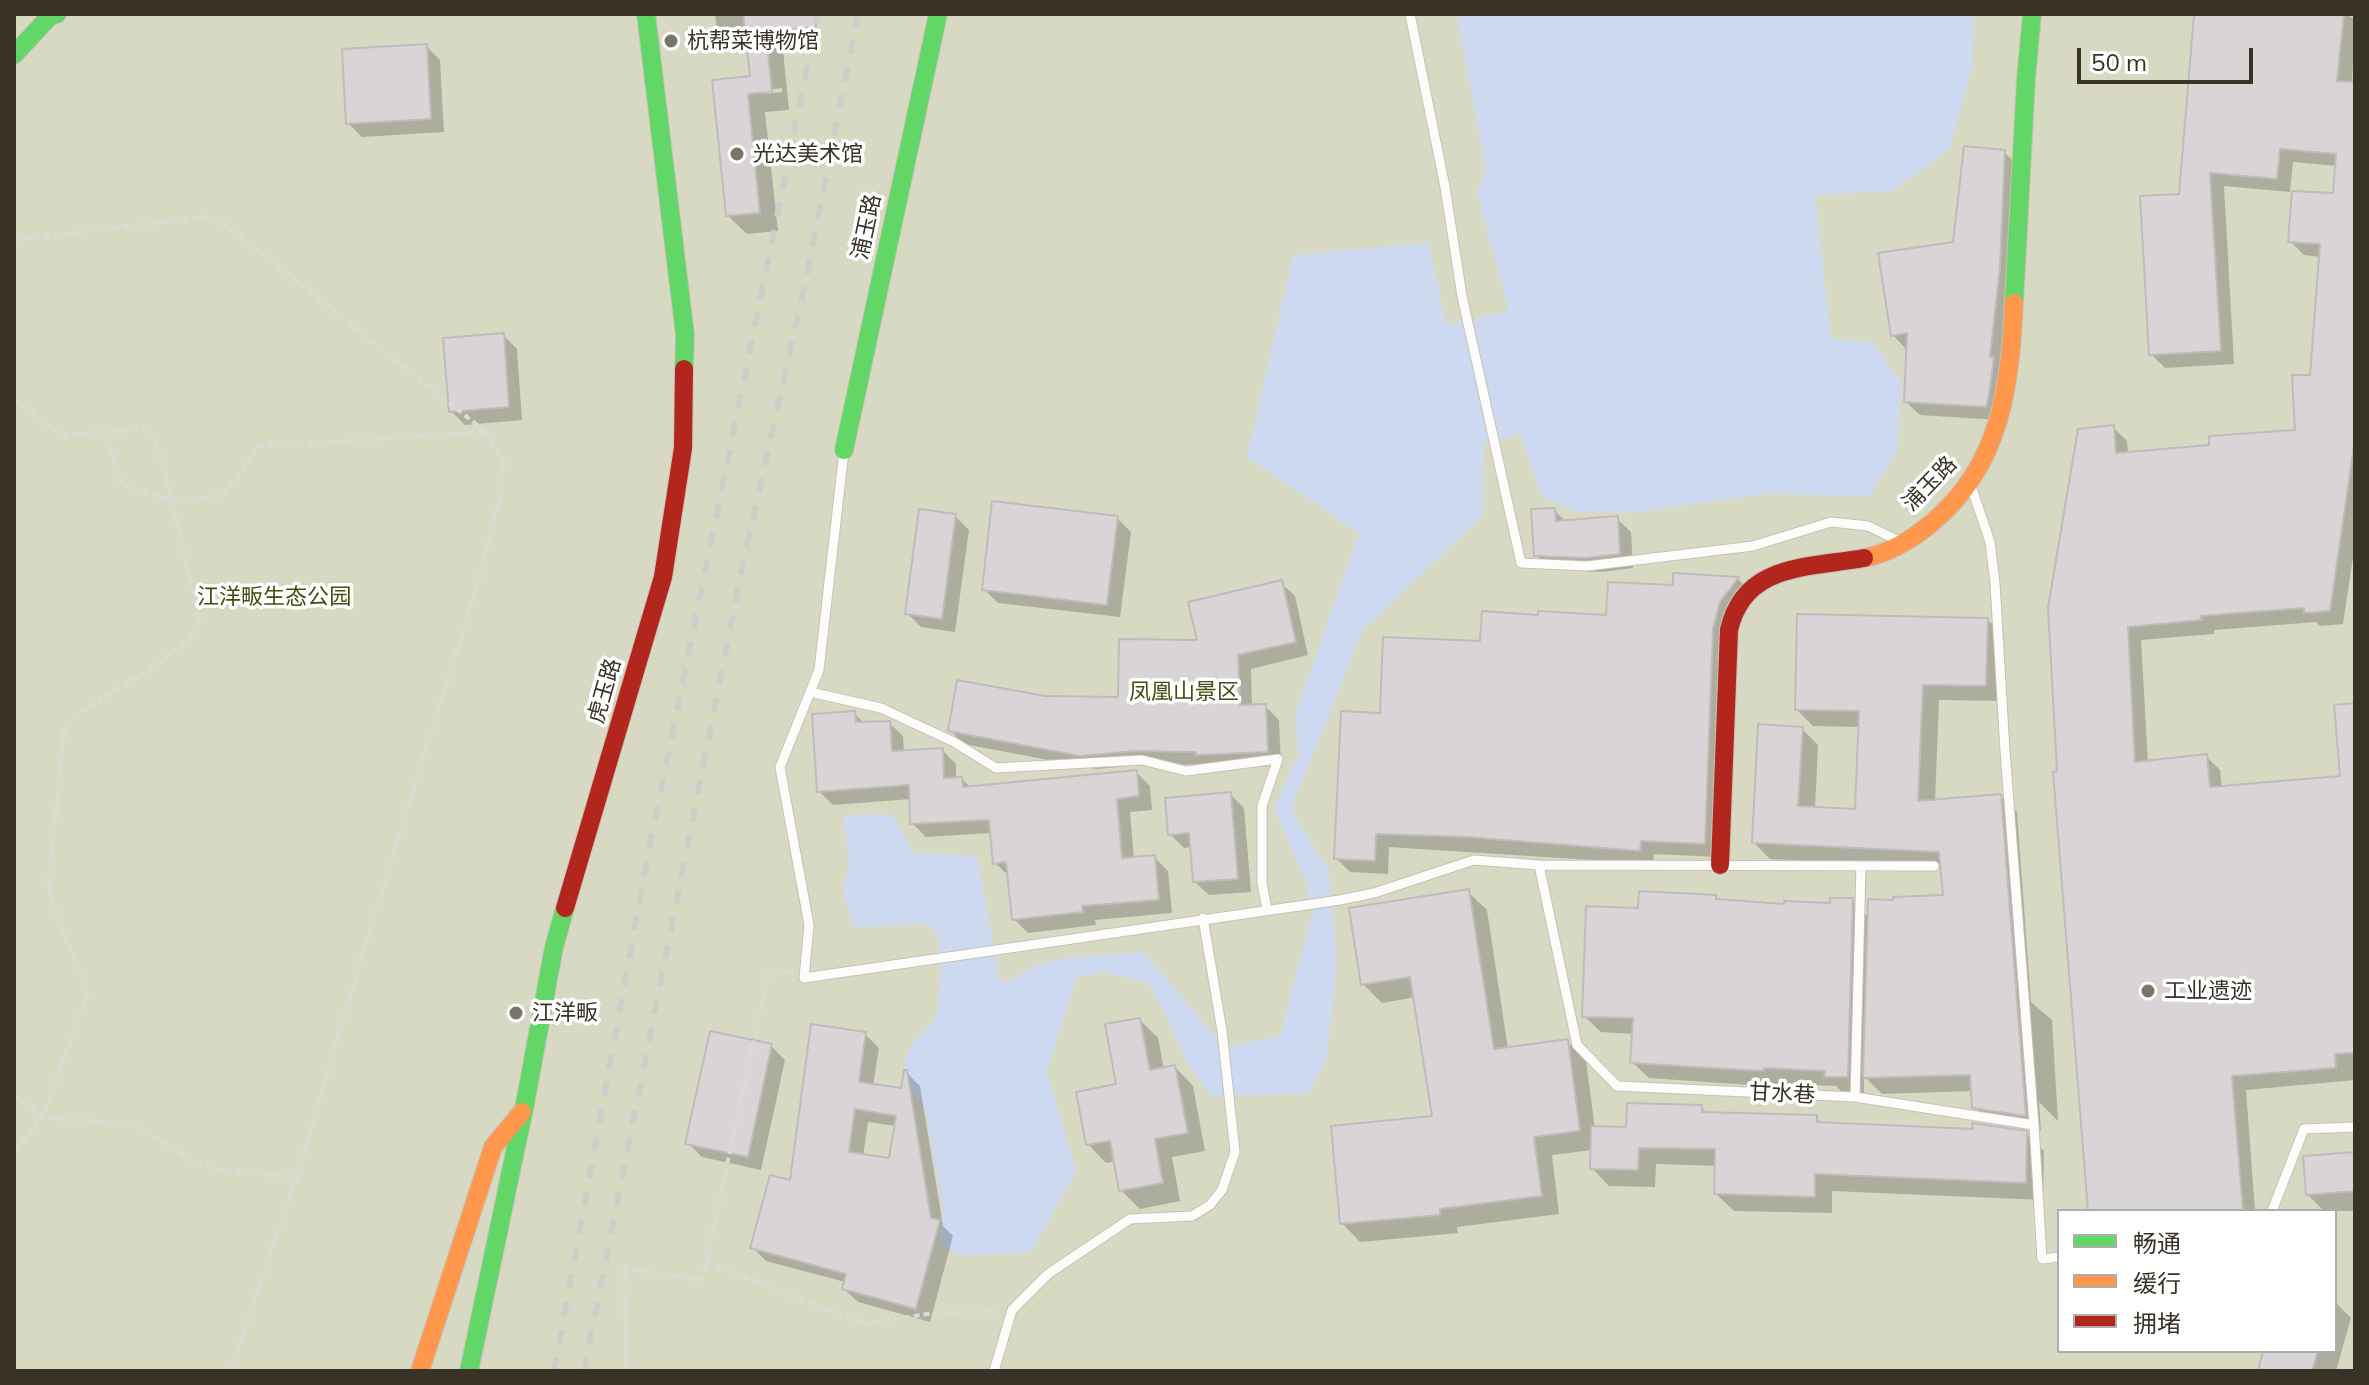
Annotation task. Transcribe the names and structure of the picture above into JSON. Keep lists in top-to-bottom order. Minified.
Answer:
{"streets":{"street":["浦玉路","虎玉路"],"lane":["甘水巷"]},"parks":["江洋畈生态公园","凤凰山景区"],"places":["杭帮菜博物馆","光达美术馆","工业遗迹","江洋畈"],"legend":["畅通","缓行","拥堵"],"scale_bar":"50 m"}
